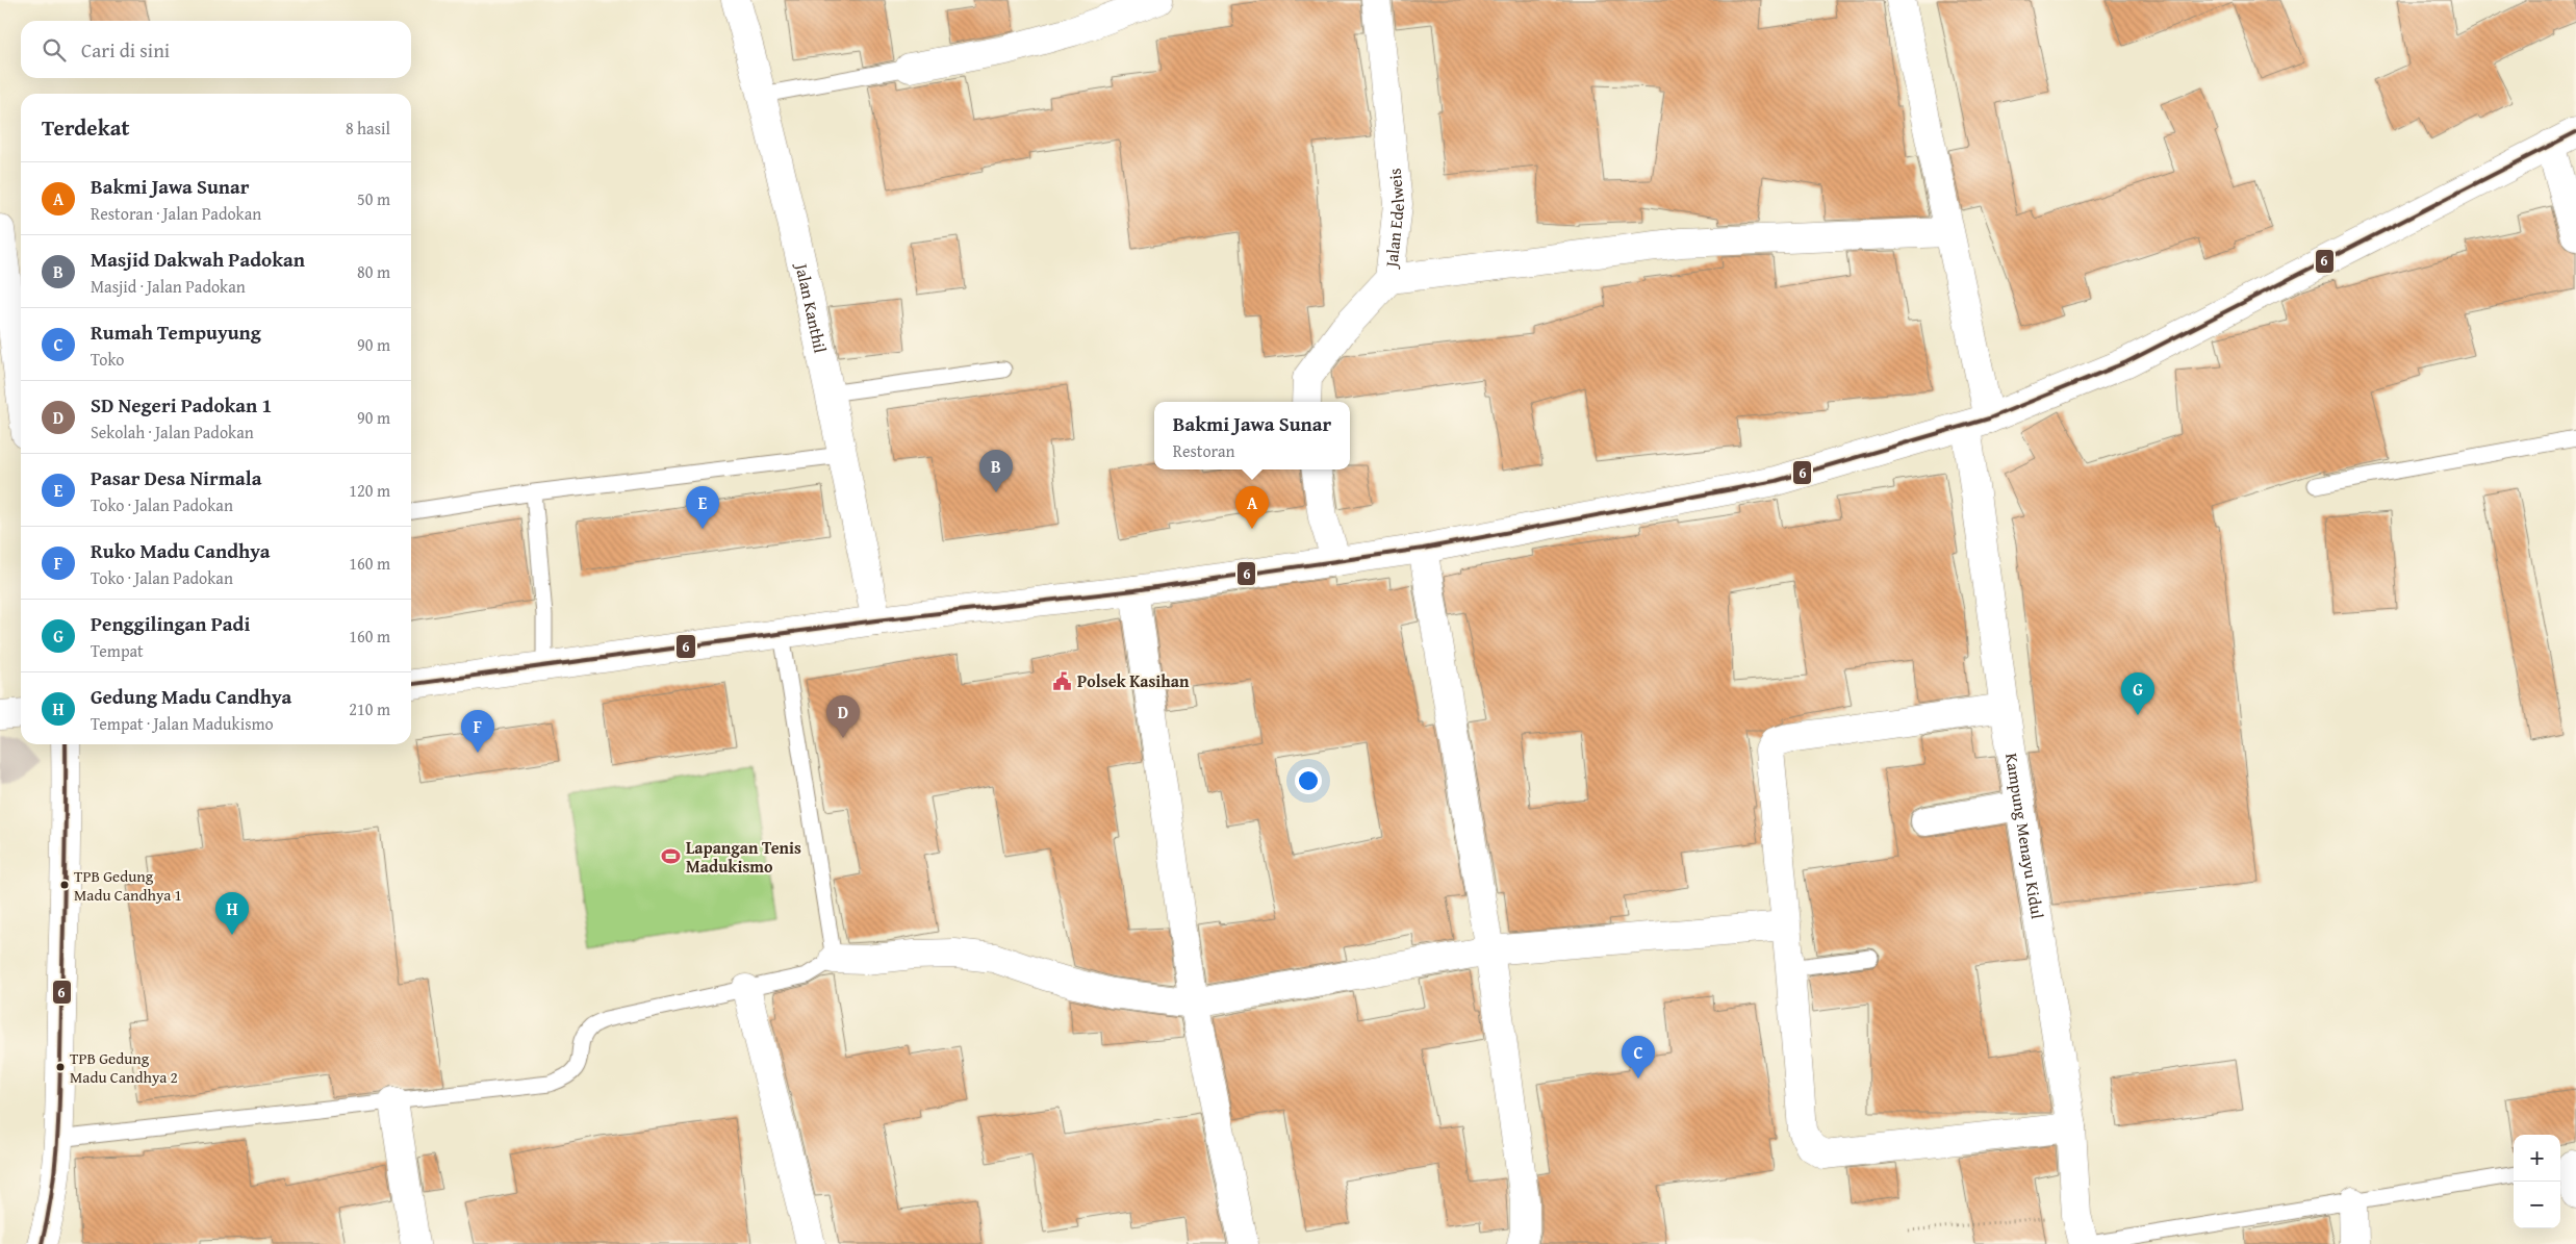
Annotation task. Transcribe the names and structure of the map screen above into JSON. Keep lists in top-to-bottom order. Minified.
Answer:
{"streets":{"street":["Jalan Edelweis","Jalan Kanthil","Kampung Menayu Kidul"]},"places":{"public building":["Polsek Kasihan"],"sports":["Lapangan Tenis Madukismo"],"other":["TPB Gedung Madu Candhya 1","TPB Gedung Madu Candhya 2"]},"lines":["transit line 6"],"page":{"search":"Cari di sini","heading":["Terdekat","8 hasil"],"list":[{"mark":"A","name":"Bakmi Jawa Sunar","note":"Restoran · Jalan Padokan","value":"50 m"},{"mark":"B","name":"Masjid Dakwah Padokan","note":"Masjid · Jalan Padokan","value":"80 m"},{"mark":"C","name":"Rumah Tempuyung","note":"Toko","value":"90 m"},{"mark":"D","name":"SD Negeri Padokan 1","note":"Sekolah · Jalan Padokan","value":"90 m"},{"mark":"E","name":"Pasar Desa Nirmala","note":"Toko · Jalan Padokan","value":"120 m"},{"mark":"F","name":"Ruko Madu Candhya","note":"Toko · Jalan Padokan","value":"160 m"},{"mark":"G","name":"Penggilingan Padi","note":"Tempat","value":"160 m"},{"mark":"H","name":"Gedung Madu Candhya","note":"Tempat · Jalan Madukismo","value":"210 m"}],"popup":["Bakmi Jawa Sunar","Restoran"],"pins":["B","A","E","G","D","F","H","C"],"map_buttons":["+","−"]}}
